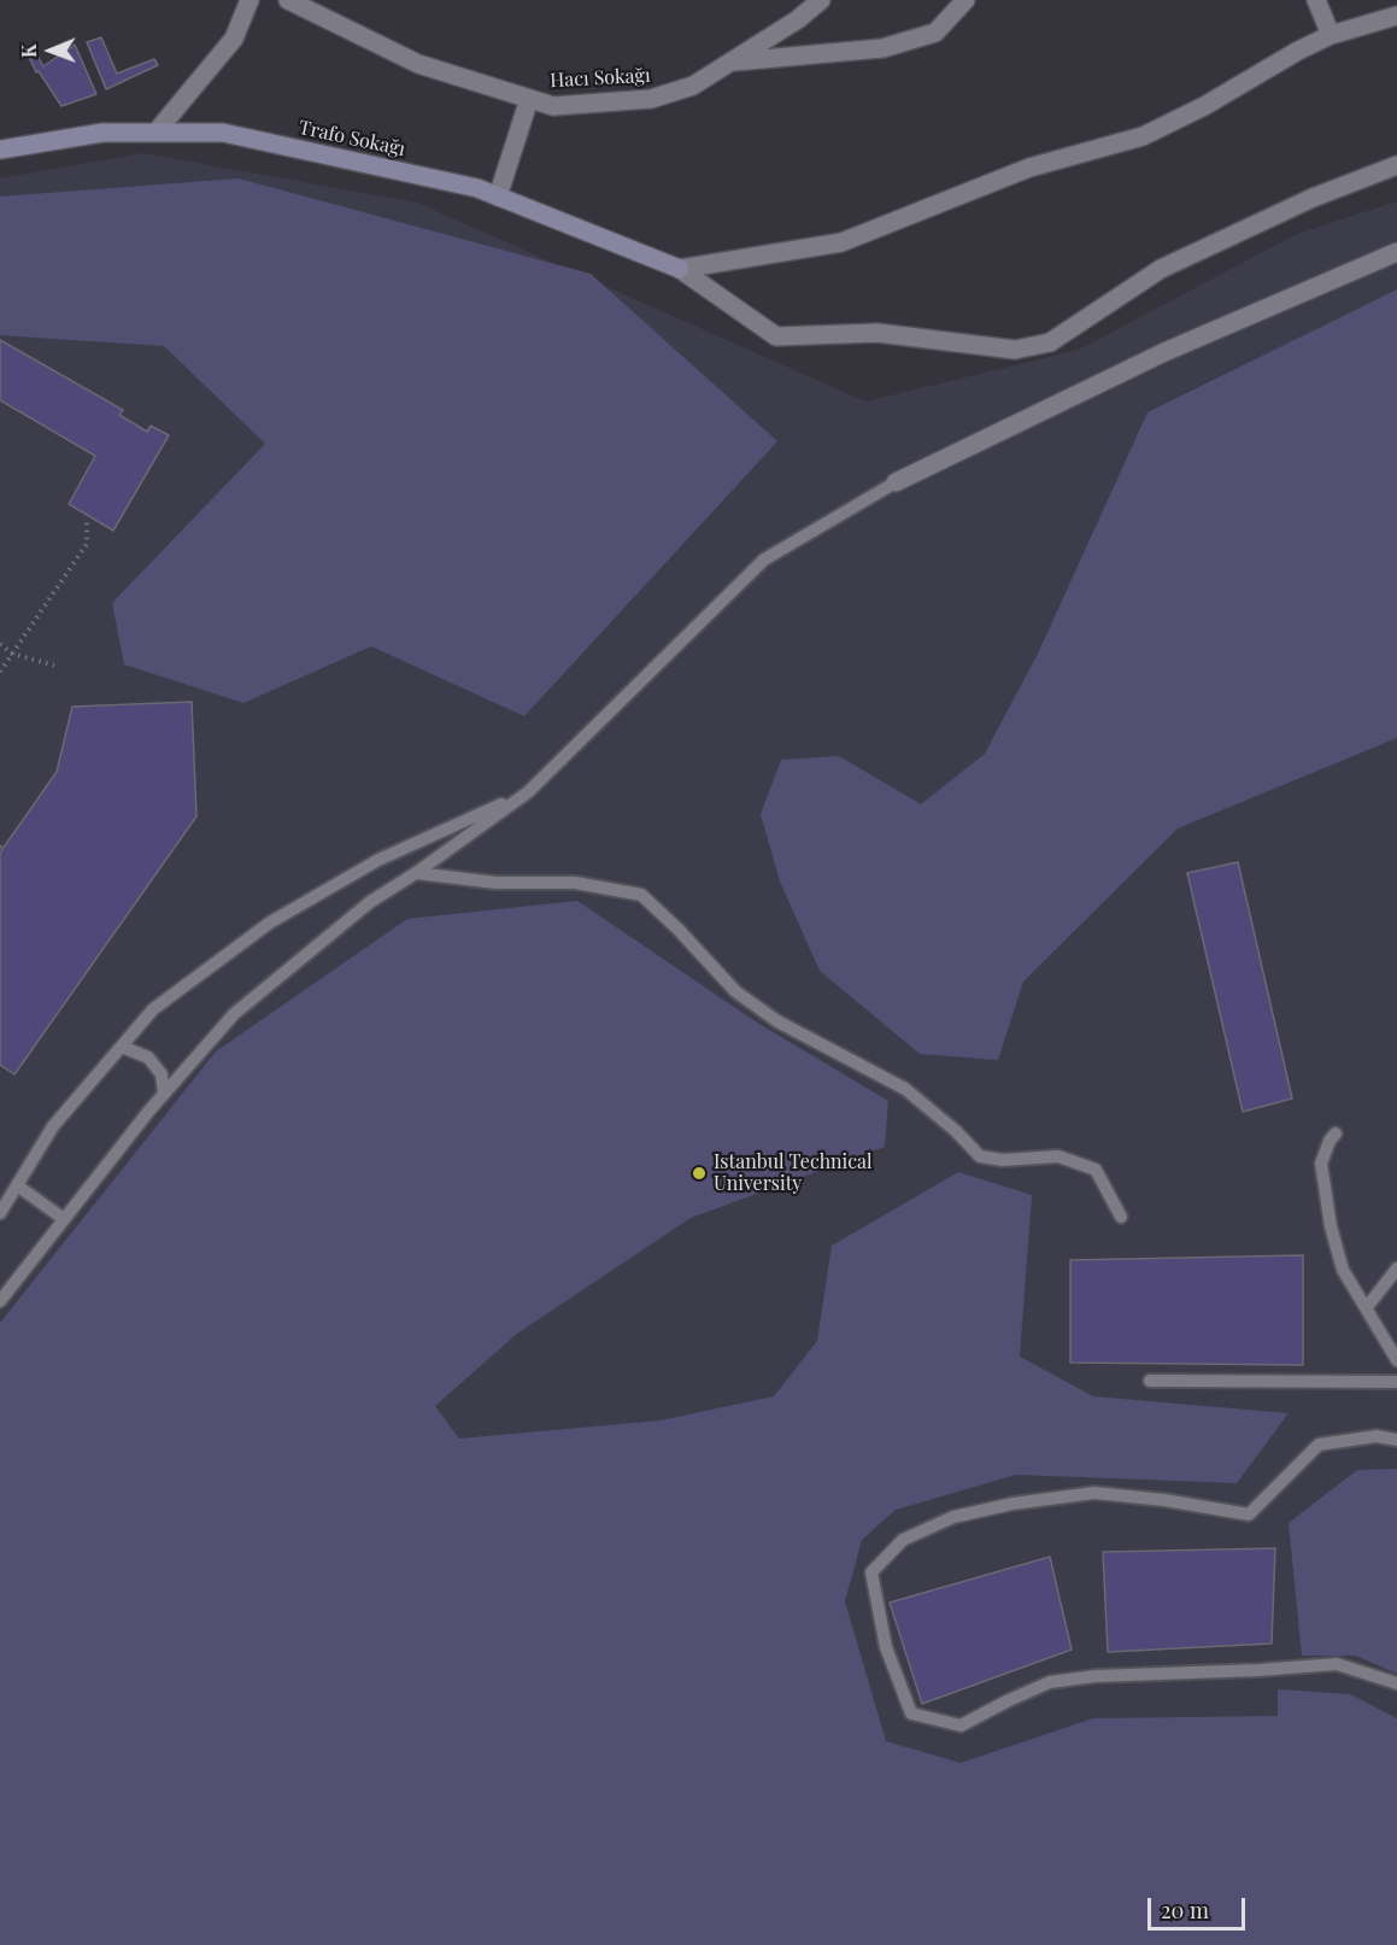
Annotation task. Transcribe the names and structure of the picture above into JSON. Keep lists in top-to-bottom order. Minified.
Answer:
{"streets":{"street":["Hacı Sokağı","Trafo Sokağı"]},"places":["Istanbul Technical University"],"scale_bar":"20 m","north":"left"}
